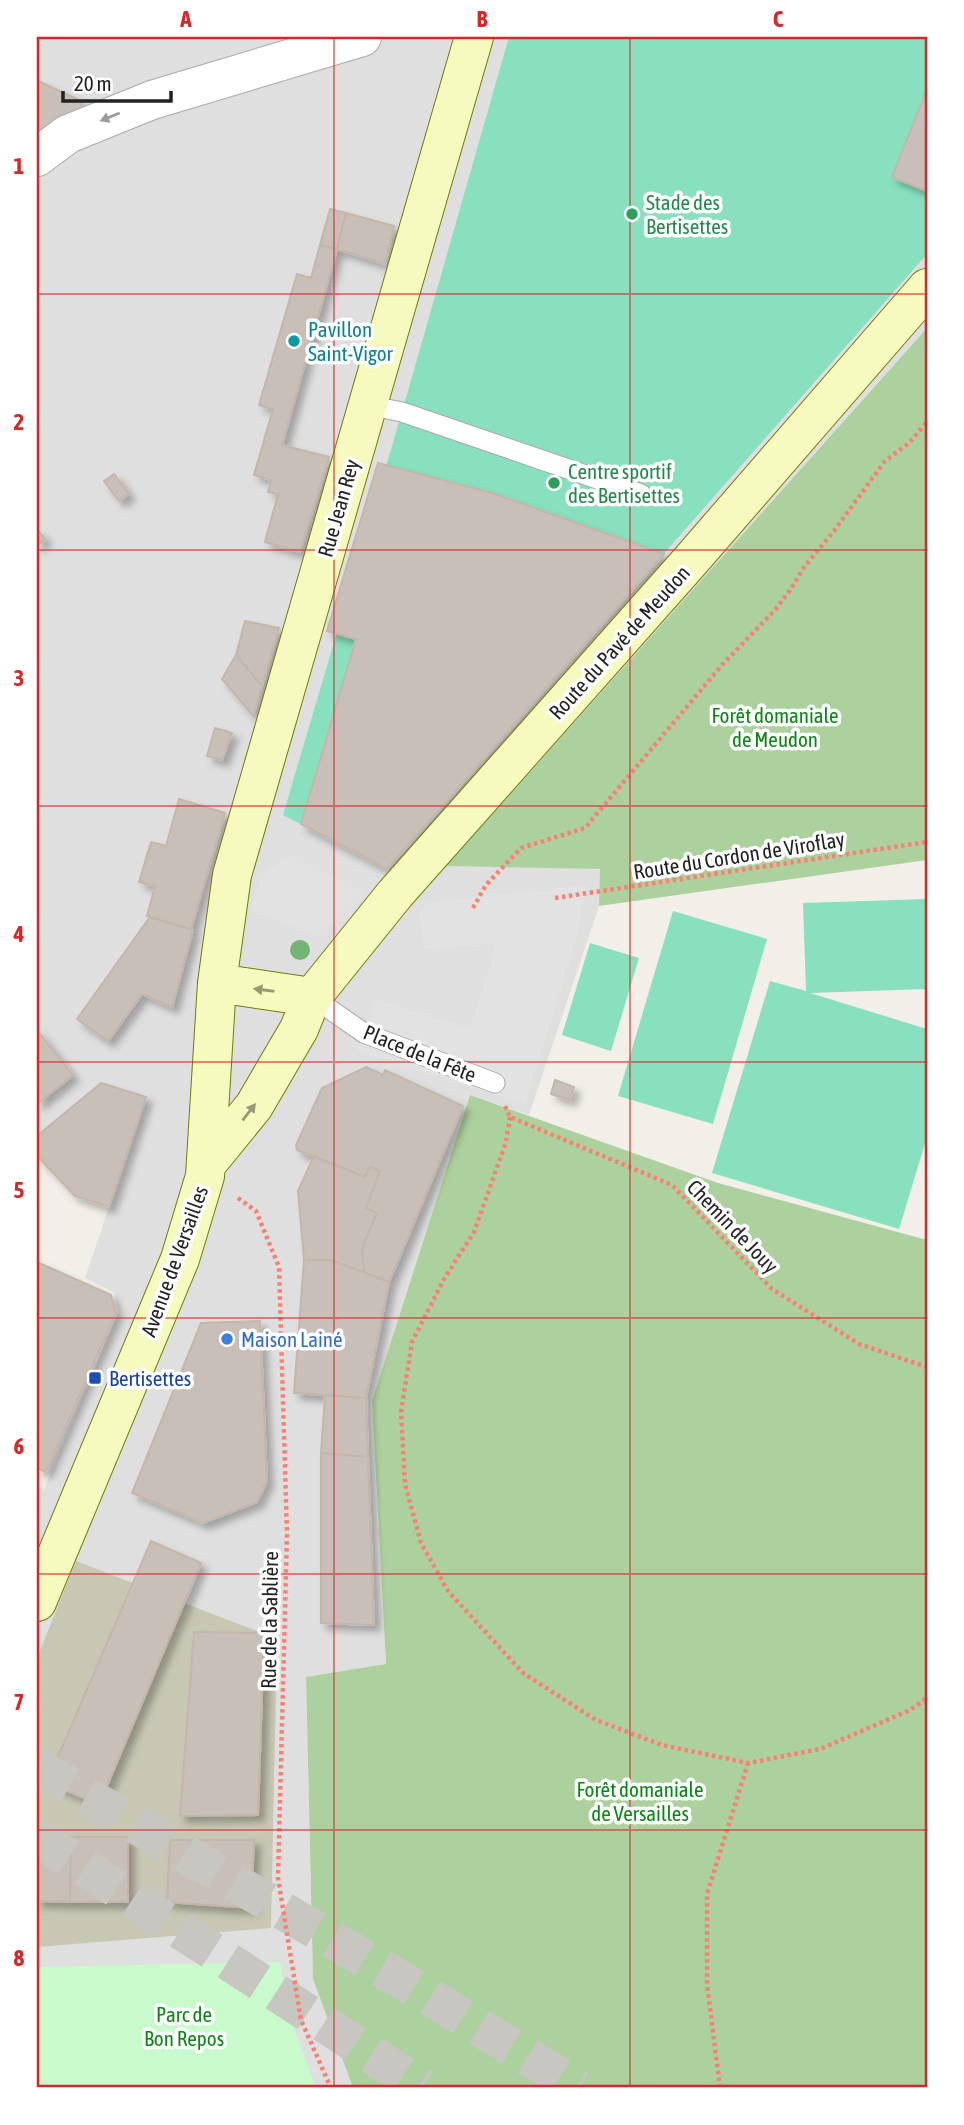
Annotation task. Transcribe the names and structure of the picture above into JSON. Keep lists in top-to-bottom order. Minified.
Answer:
{"streets":{"street":["Rue Jean Rey","Route du Pavé de Meudon","Avenue de Versailles"],"lane":["Place de la Fête"],"path":["Route du Cordon de Viroflay","Chemin de Jouy","Rue de la Sablière"]},"crossings":[["Rue Jean Rey","Avenue de Versailles"],["Route du Pavé de Meudon","Place de la Fête"],["Route du Pavé de Meudon","Avenue de Versailles"],["Route du Pavé de Meudon","Rue de la Sablière"],["Avenue de Versailles","Rue de la Sablière"]],"parks":["Forêt domaniale de Meudon","Forêt domaniale de Versailles","Parc de Bon Repos"],"places":{"other":["Stade des Bertisettes","Pavillon Saint-Vigor","Centre sportif des Bertisettes","Maison Lainé"],"transit":["Bertisettes"]},"scale_bar":"20 m","grid":{"columns":["A","B","C"],"rows":["1","2","3","4","5","6","7","8"]}}
